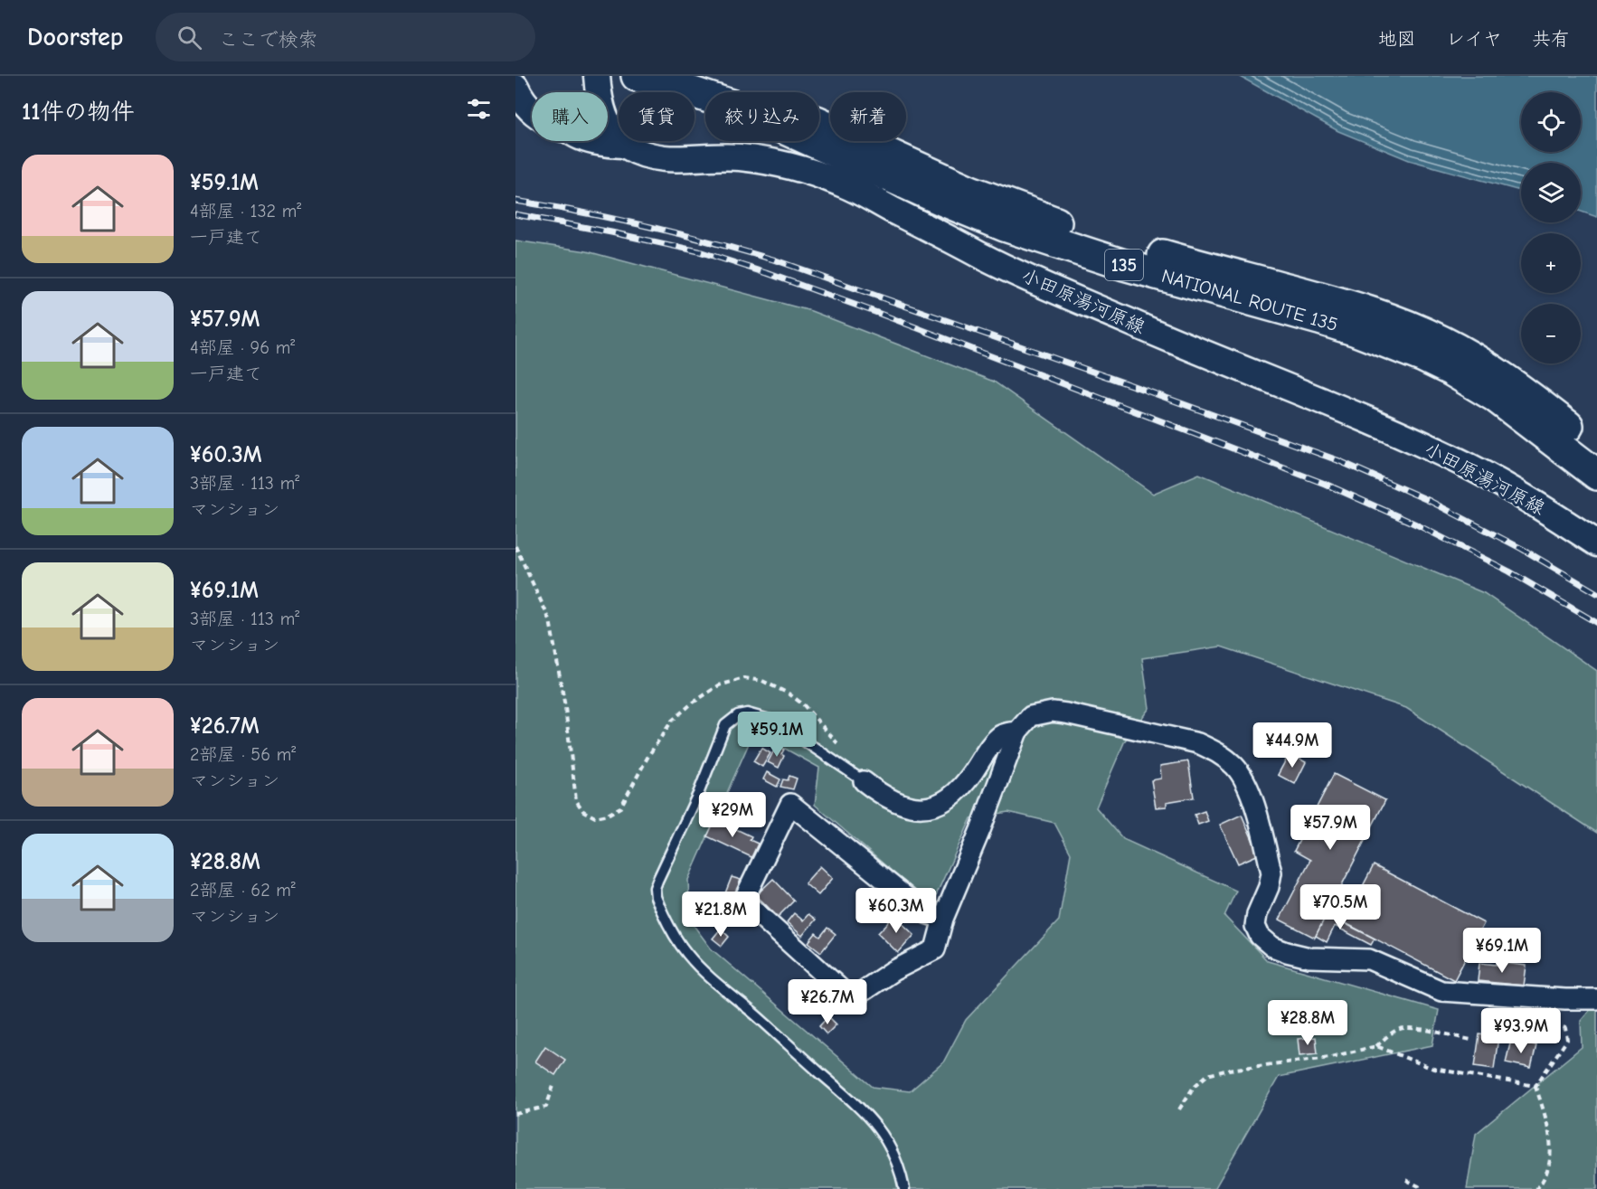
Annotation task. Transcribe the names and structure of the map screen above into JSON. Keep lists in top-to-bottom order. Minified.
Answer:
{"streets":{"highway":["135","NATIONAL ROUTE 135"],"main road":["小田原湯河原線"]},"page":{"header":"Doorstep","search":"ここで検索","nav":["地図","レイヤ","共有"],"heading":"11件の物件","map_buttons":["+","−"],"chip":["購入","賃貸","絞り込み","新着"],"list":[{"name":"¥59.1M","note":"4部屋 · 132 m² · 一戸建て"},{"name":"¥57.9M","note":"4部屋 · 96 m² · 一戸建て"},{"name":"¥60.3M","note":"3部屋 · 113 m² · マンション"},{"name":"¥69.1M","note":"3部屋 · 113 m² · マンション"},{"name":"¥26.7M","note":"2部屋 · 56 m² · マンション"},{"name":"¥28.8M","note":"2部屋 · 62 m² · マンション"}],"price":["¥59.1M","¥44.9M","¥29M","¥57.9M","¥70.5M","¥60.3M","¥21.8M","¥69.1M","¥26.7M","¥28.8M","¥93.9M"]}}
